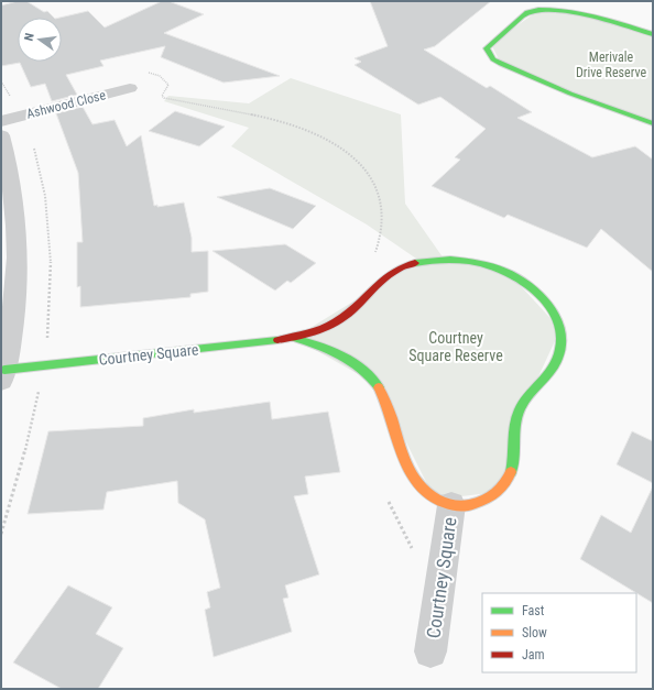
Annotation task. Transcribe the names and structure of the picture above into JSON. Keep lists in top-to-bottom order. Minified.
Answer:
{"streets":{"street":["Ashwood Close","Courtney Square"]},"parks":["Merivale Drive Reserve","Courtney Square Reserve"],"legend":["Fast","Slow","Jam"],"north":"left"}
